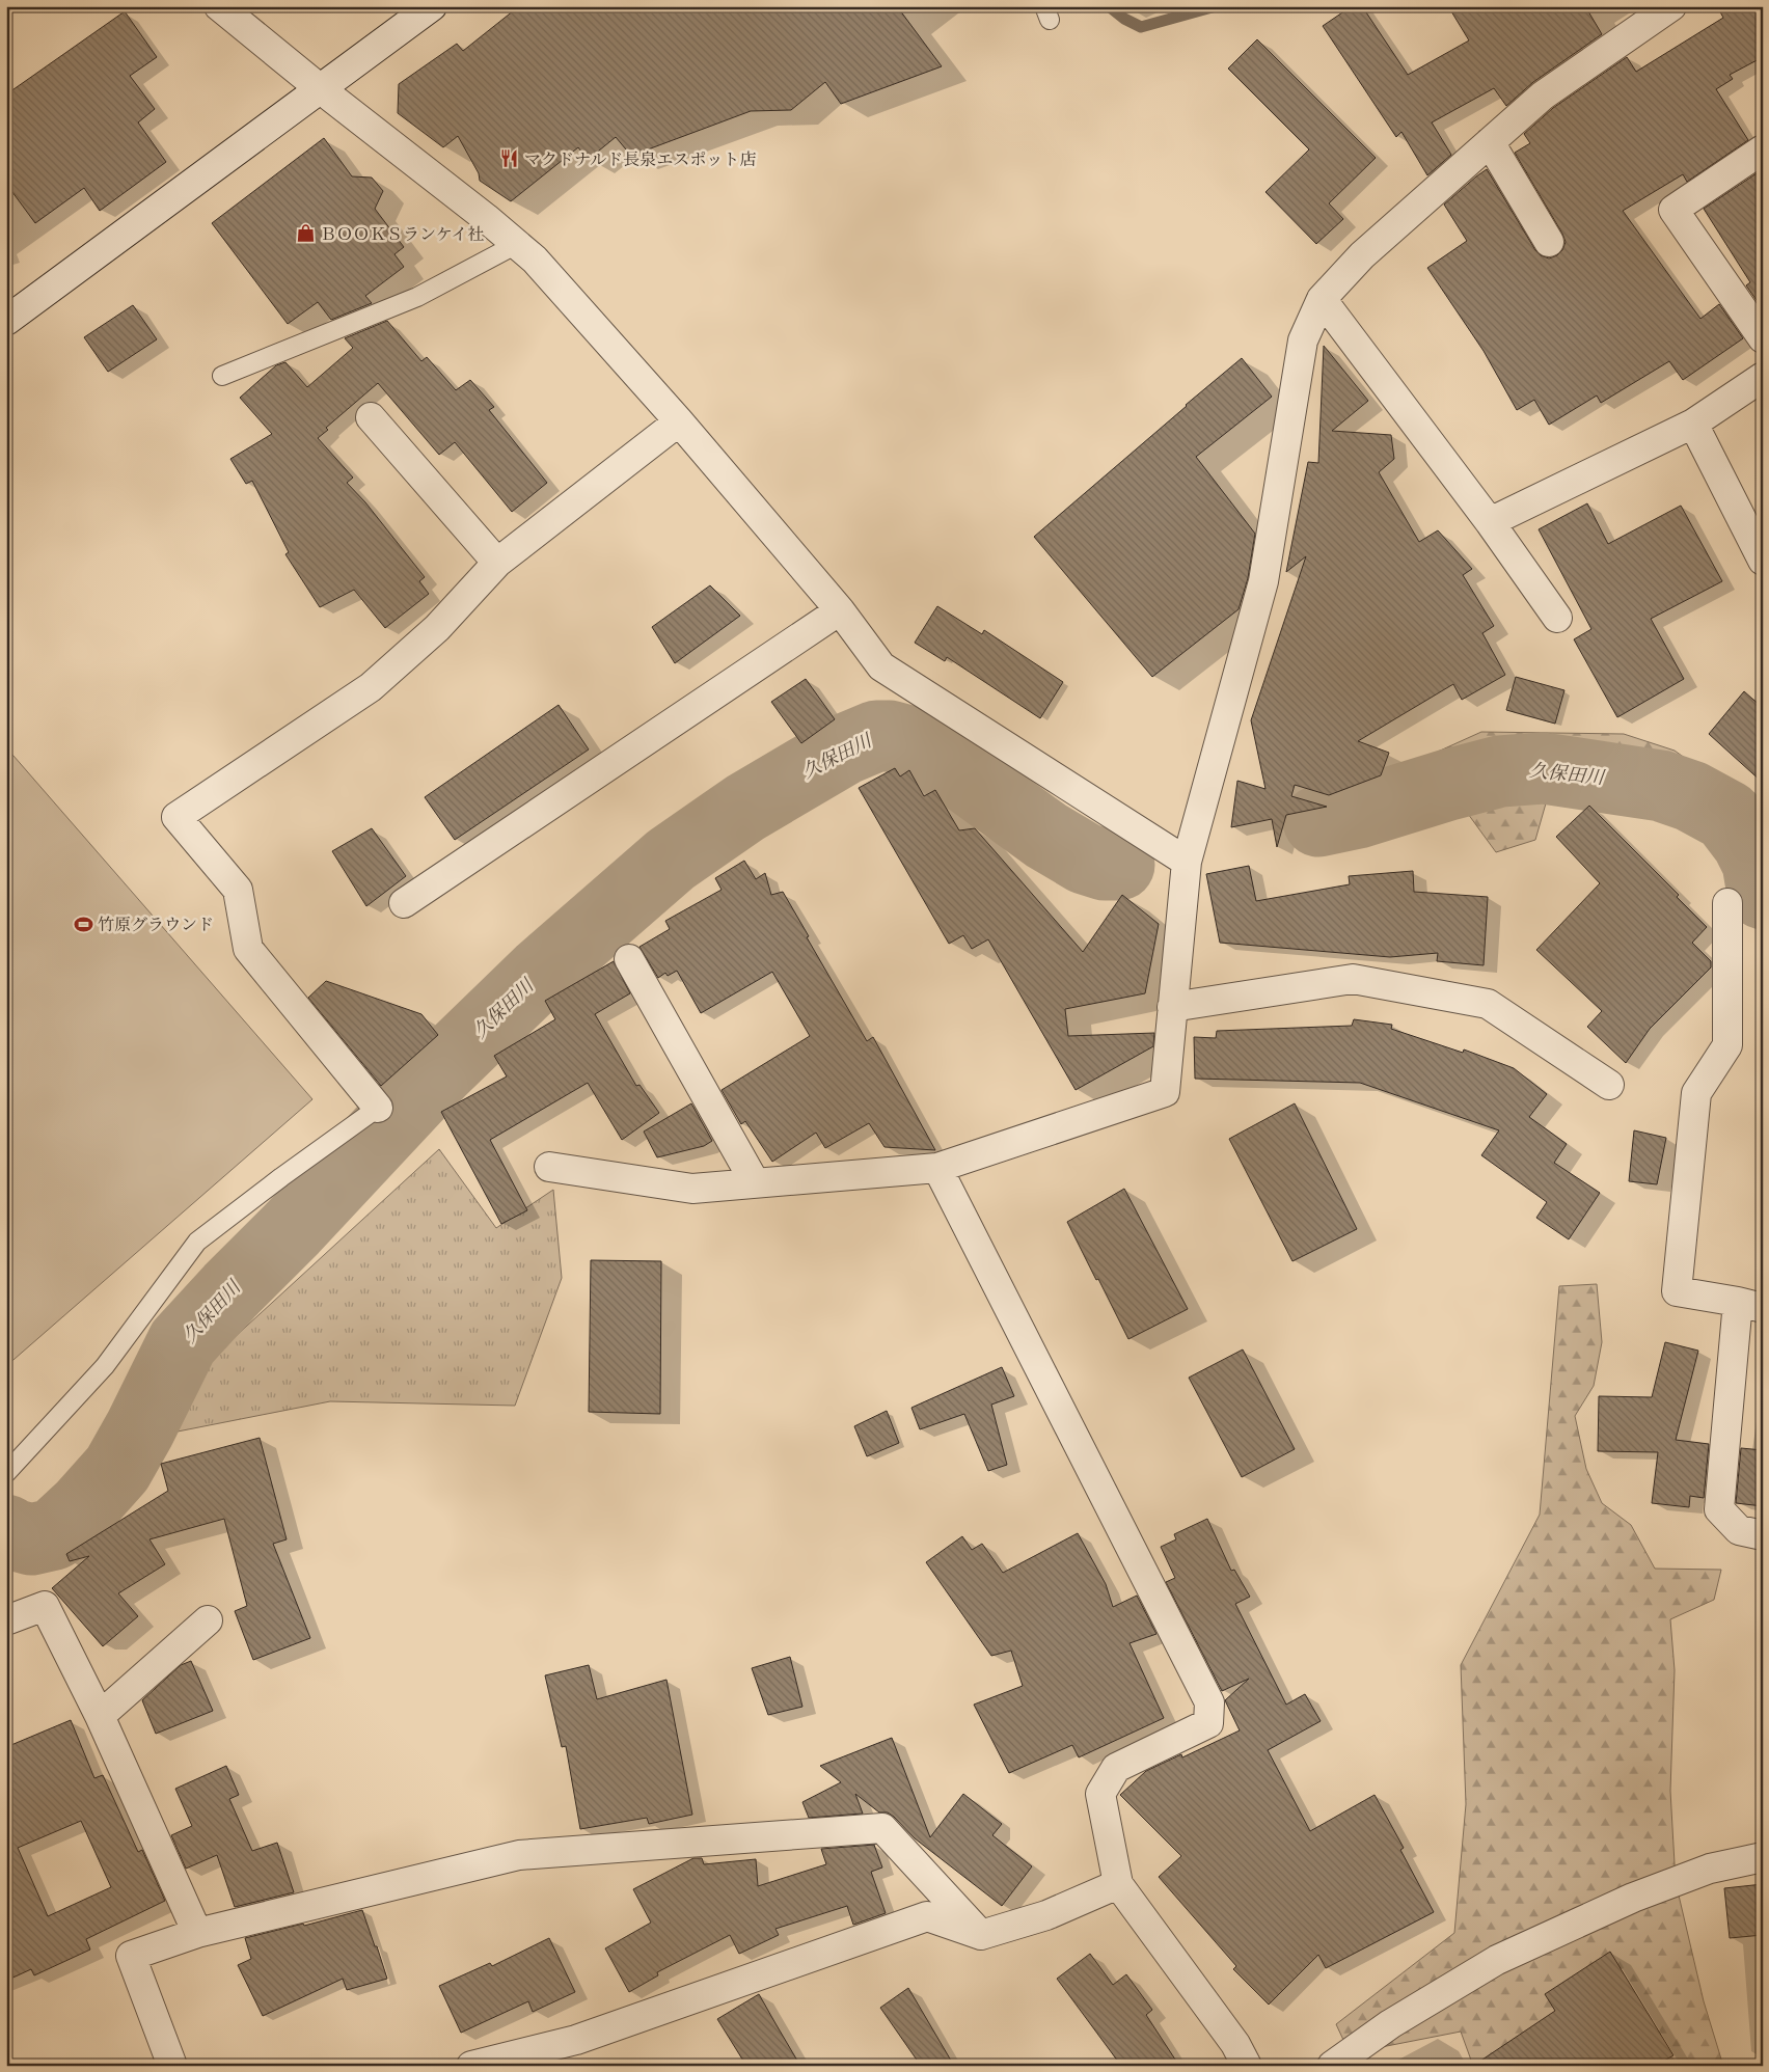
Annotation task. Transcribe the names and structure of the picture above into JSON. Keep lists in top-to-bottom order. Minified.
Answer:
{"water":["久保田川"],"places":{"restaurant":["マクドナルド長泉エスポット店"],"shop":["ＢＯＯＫＳランケイ社"],"sports":["竹原グラウンド"]}}
